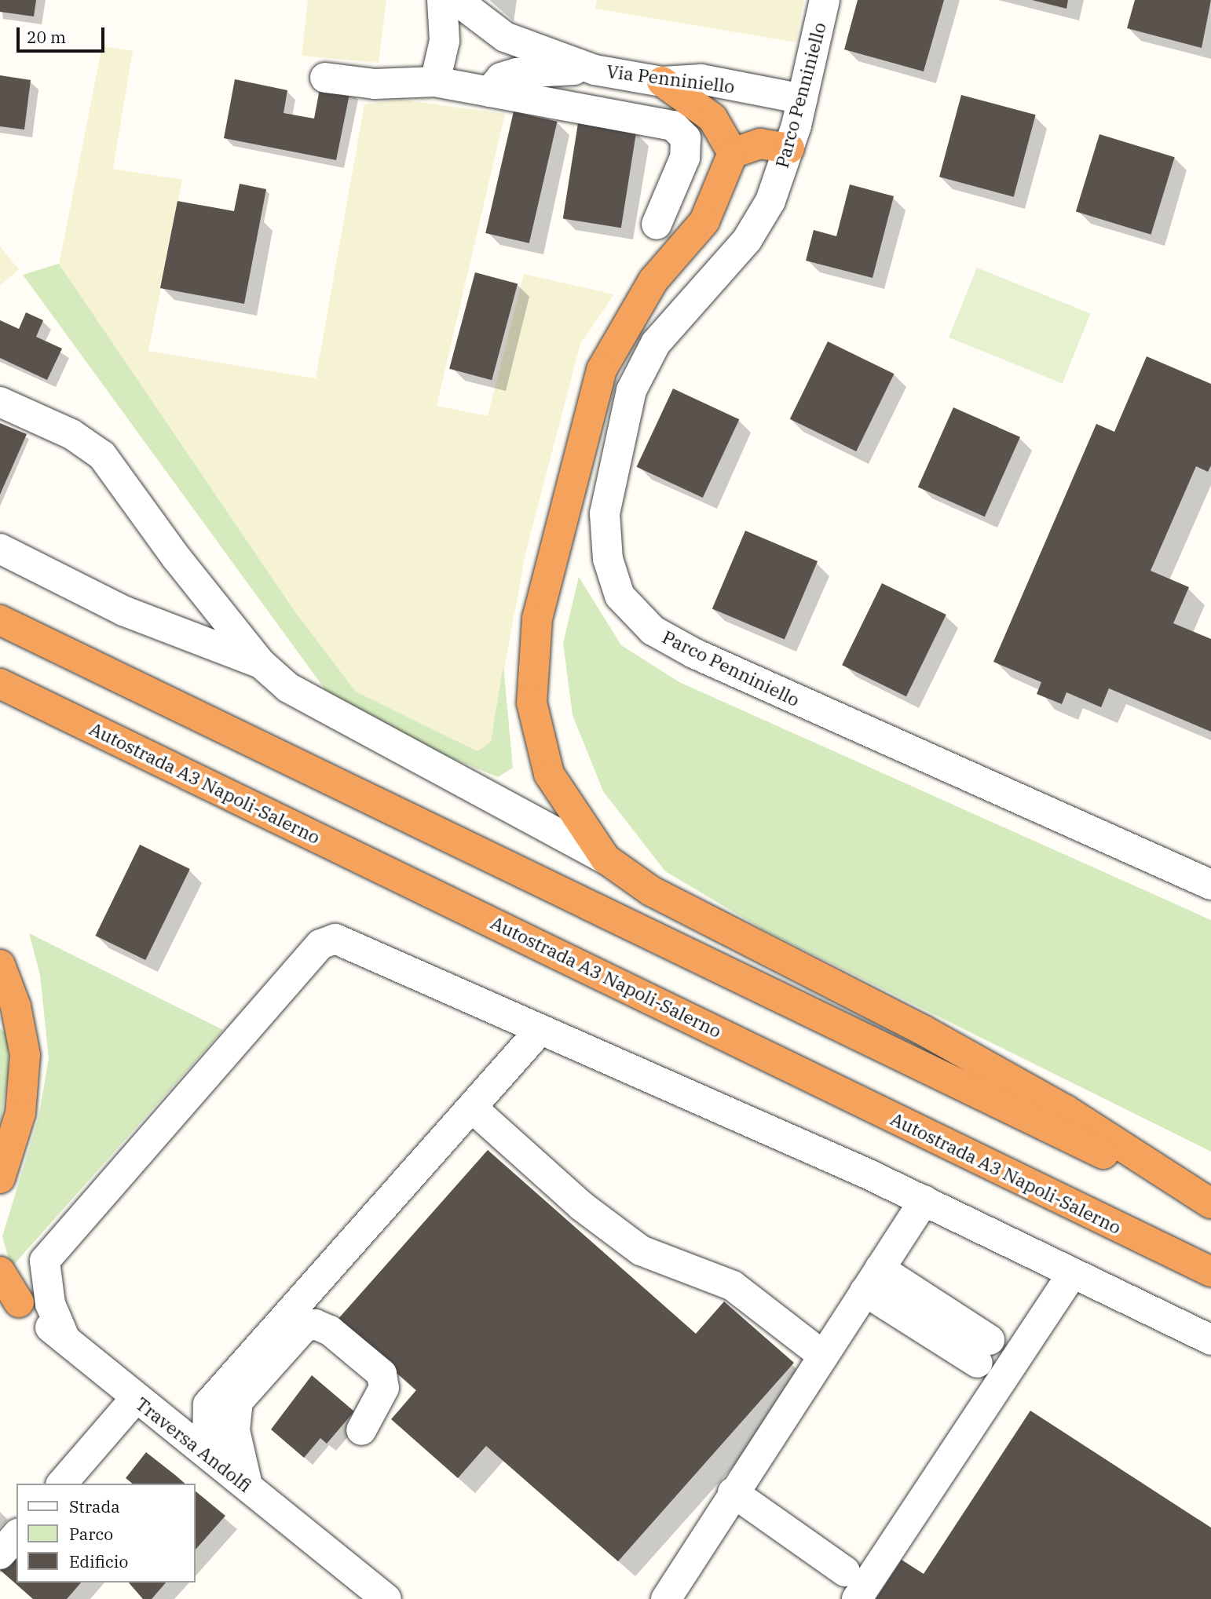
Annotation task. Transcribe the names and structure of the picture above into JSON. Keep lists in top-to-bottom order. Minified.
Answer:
{"streets":{"highway":["Autostrada A3 Napoli-Salerno"],"street":["Via Penniniello","Parco Penniniello","Traversa Andolfi"]},"crossings":[["Via Penniniello","Parco Penniniello"]],"legend":["Strada","Parco","Edificio"],"scale_bar":"20 m"}
